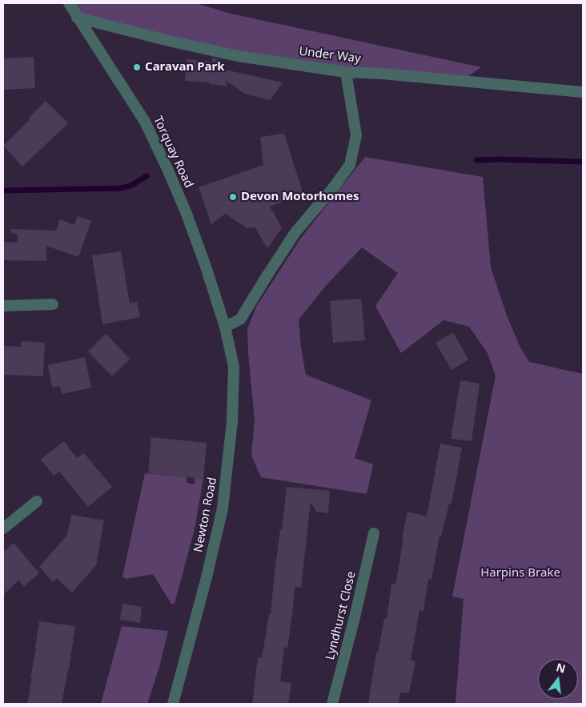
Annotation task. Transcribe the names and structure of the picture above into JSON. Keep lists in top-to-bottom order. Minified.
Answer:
{"streets":{"street":["Under Way","Torquay Road","Newton Road","Lyndhurst Close"]},"crossings":[["Under Way","Torquay Road"],["Torquay Road","Newton Road"]],"parks":["Harpins Brake"],"places":["Caravan Park","Devon Motorhomes"],"north":"top"}
